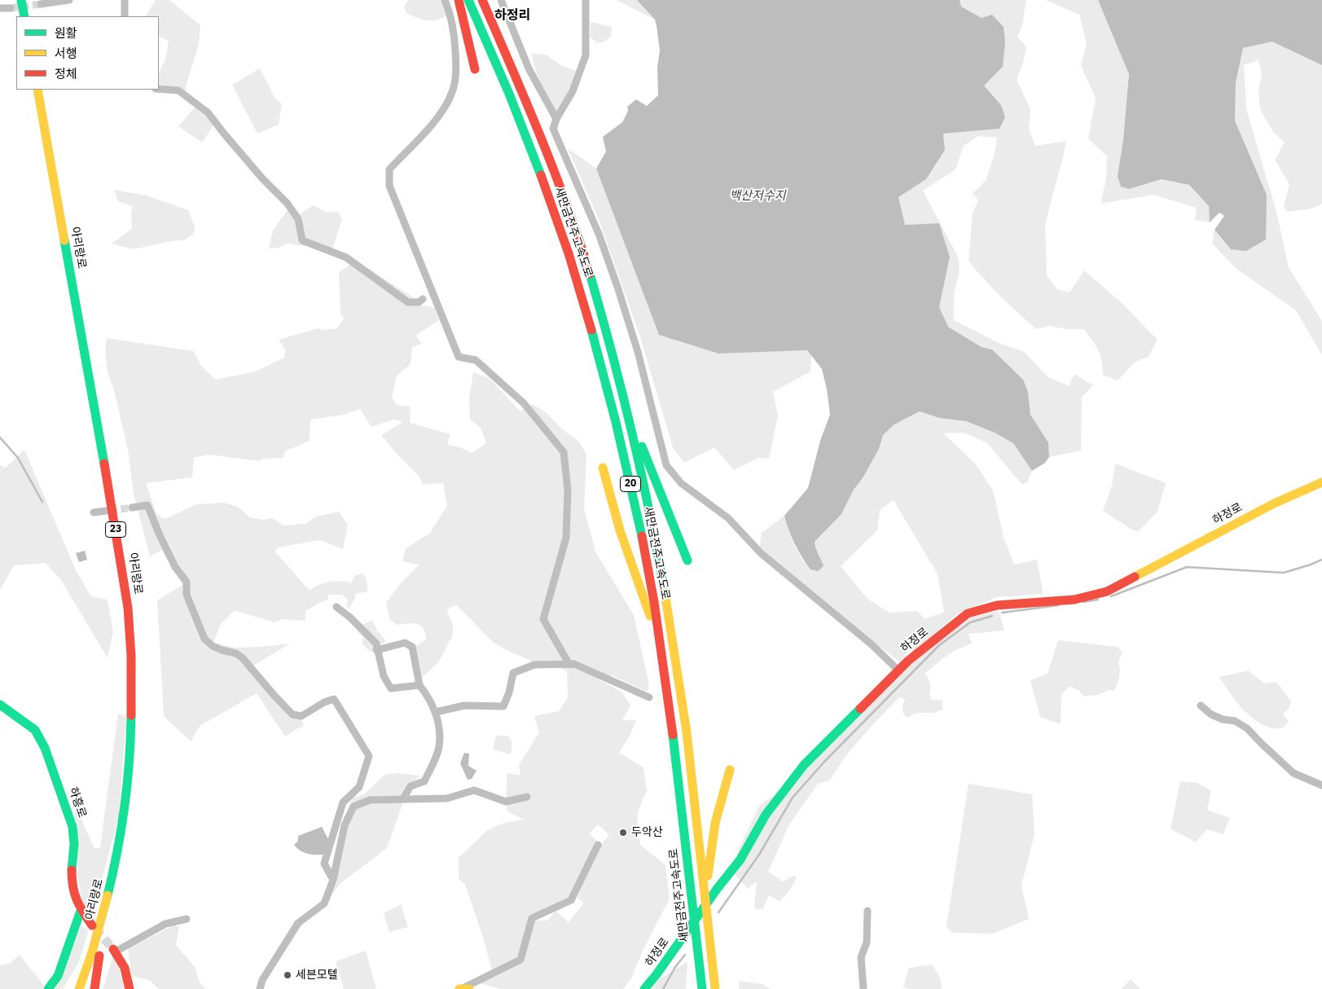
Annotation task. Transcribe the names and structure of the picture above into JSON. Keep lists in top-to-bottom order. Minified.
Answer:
{"streets":{"main road":["새만금전주고속도로","아리랑로","20","하정로","23","하흥로"]},"crossings":[["아리랑로","23"]],"districts":["하정리"],"water":["백산저수지"],"places":["두악산","세븐모텔"],"legend":["원활","서행","정체"]}
